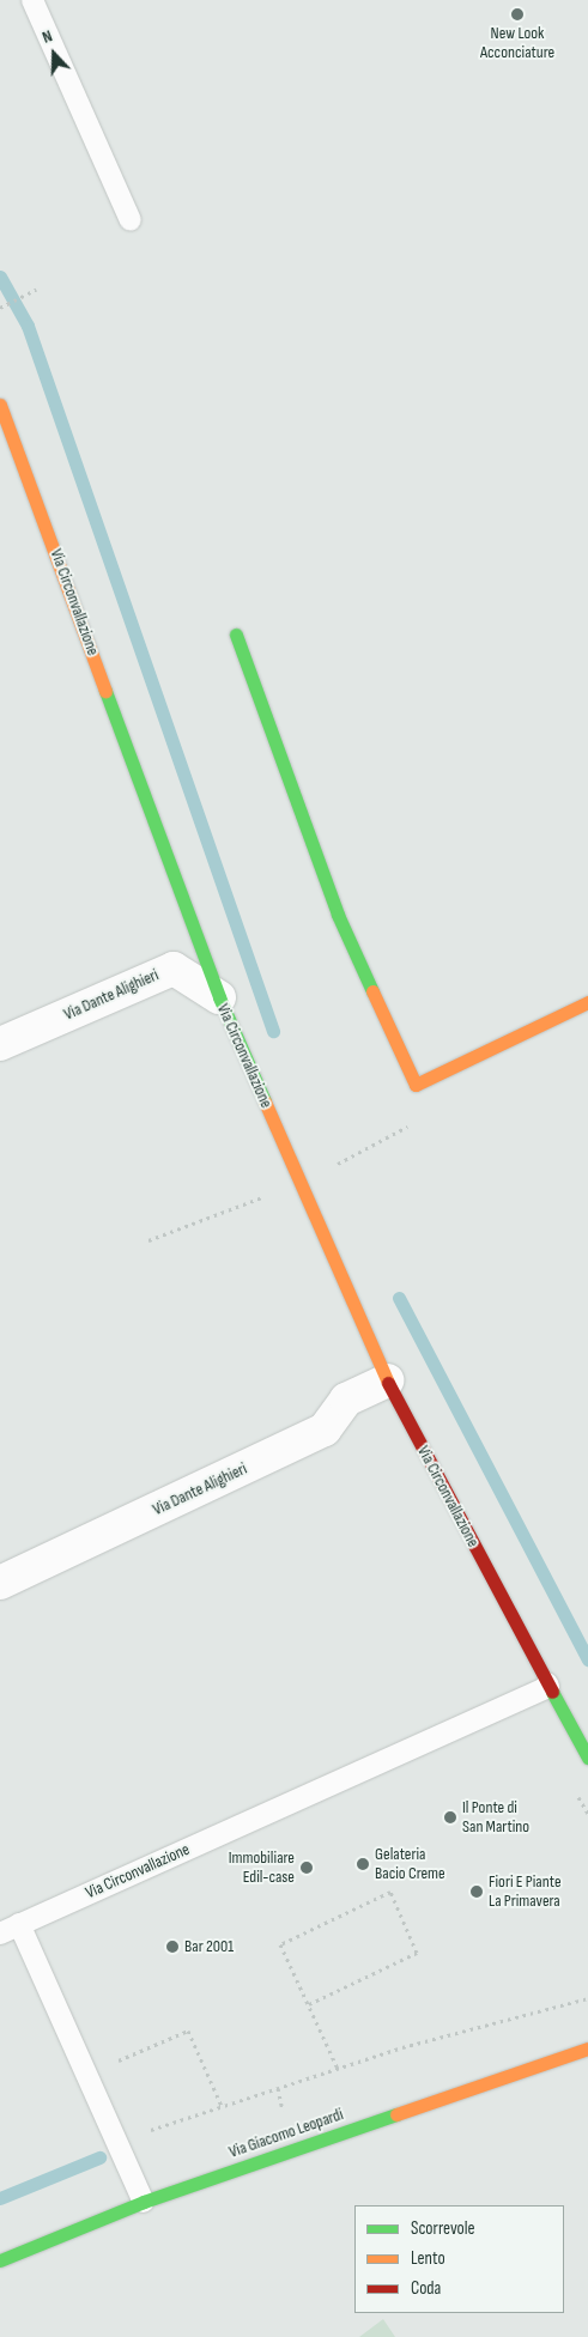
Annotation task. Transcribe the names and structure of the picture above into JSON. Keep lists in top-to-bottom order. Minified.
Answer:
{"streets":{"street":["Via Circonvallazione","Via Dante Alighieri","Via Giacomo Leopardi"]},"crossings":[["Via Circonvallazione","Via Dante Alighieri"]],"places":["New Look Acconciature","Il Ponte di San Martino","Gelateria Bacio Creme","Immobiliare Edil-case","Fiori E Piante La Primavera","Bar 2001"],"legend":["Scorrevole","Lento","Coda"],"north":"top"}
